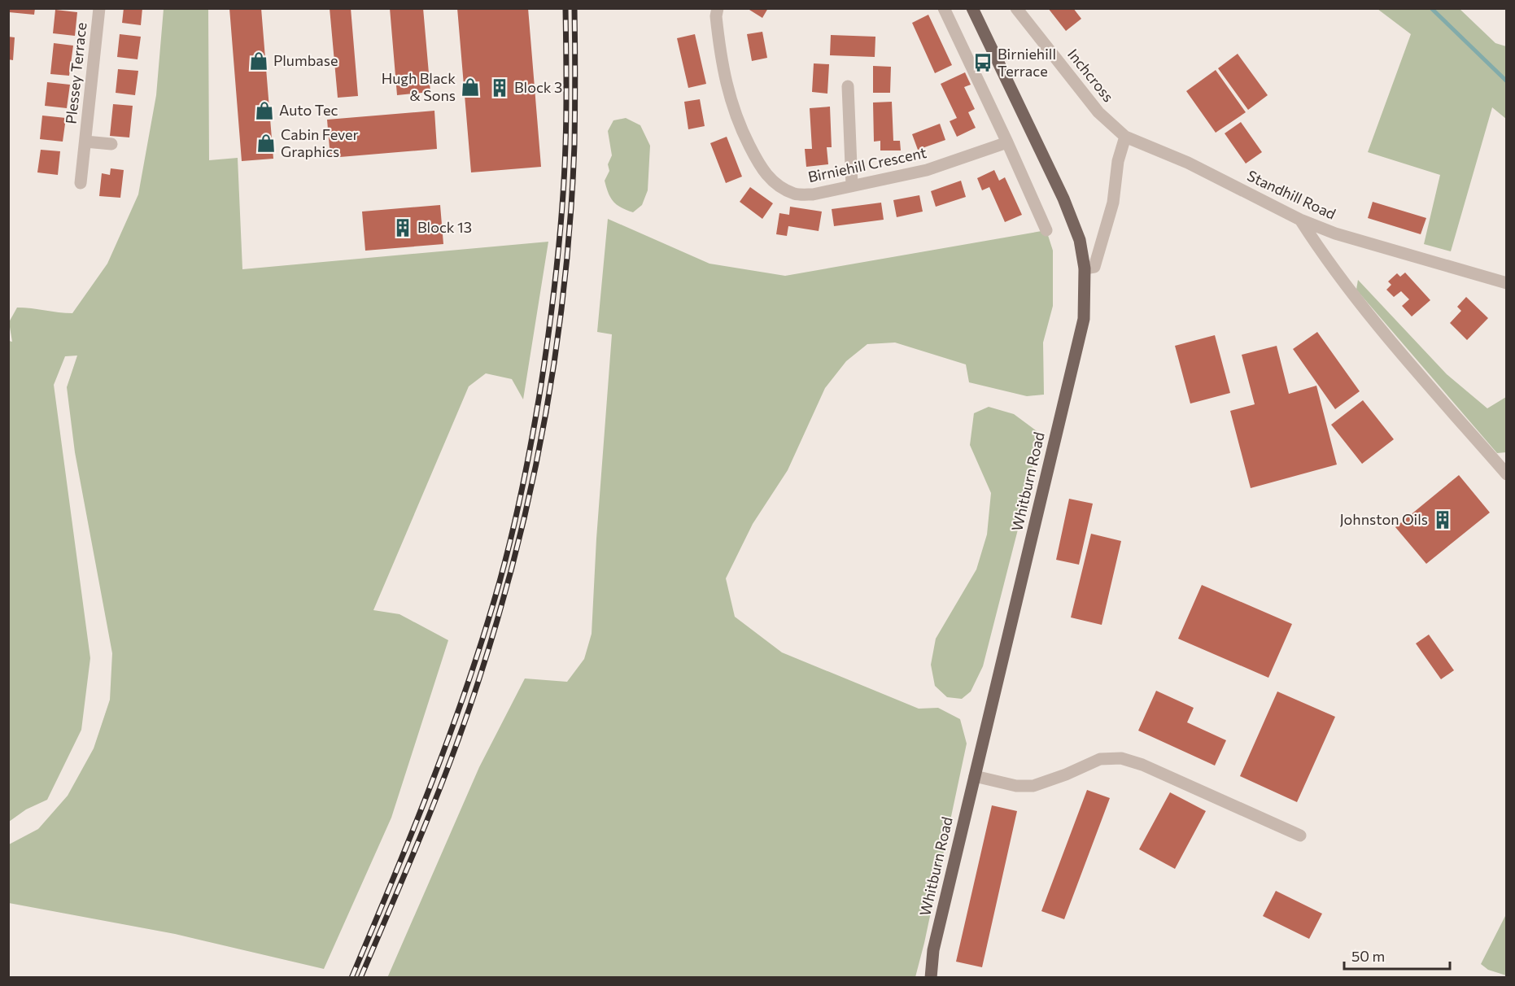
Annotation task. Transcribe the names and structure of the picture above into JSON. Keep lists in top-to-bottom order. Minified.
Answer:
{"streets":{"main road":["Whitburn Road"],"street":["Plessey Terrace","Inchcross","Birniehill Crescent","Standhill Road"]},"crossings":[["Inchcross","Standhill Road"]],"places":{"shop":["Plumbase","Hugh Black & Sons","Auto Tec","Cabin Fever Graphics"],"bus stop":["Birniehill Terrace"],"building":["Block 3","Block 13","Johnston Oils"]},"scale_bar":"50 m"}
